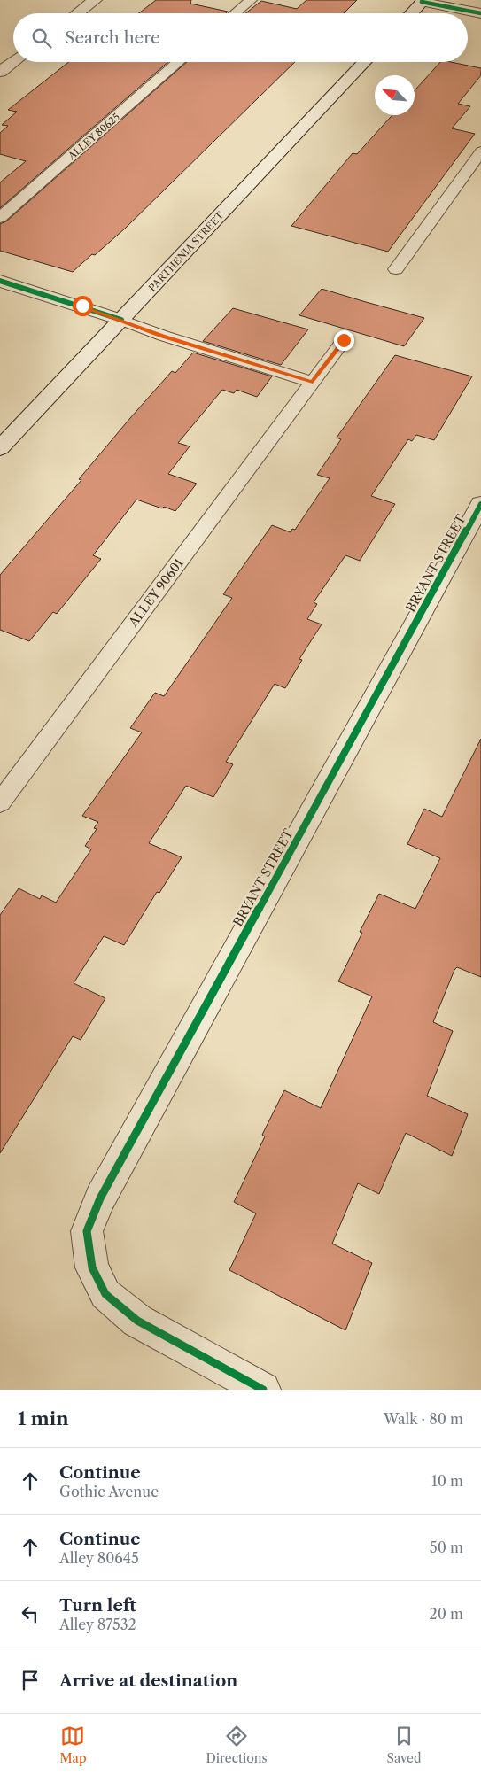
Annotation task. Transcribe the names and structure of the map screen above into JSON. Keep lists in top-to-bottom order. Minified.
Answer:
{"streets":{"street":["PARTHENIA STREET","BRYANT STREET"],"lane":["ALLEY 80625","ALLEY 90601"]},"north":"top left","page":{"search":"Search here","heading":["1 min","Walk · 80 m"],"list":[["Continue","Gothic Avenue","10 m"],["Continue","Alley 80645","50 m"],["Turn left","Alley 87532","20 m"],"Arrive at destination"],"nav":["Map","Directions","Saved"]}}
